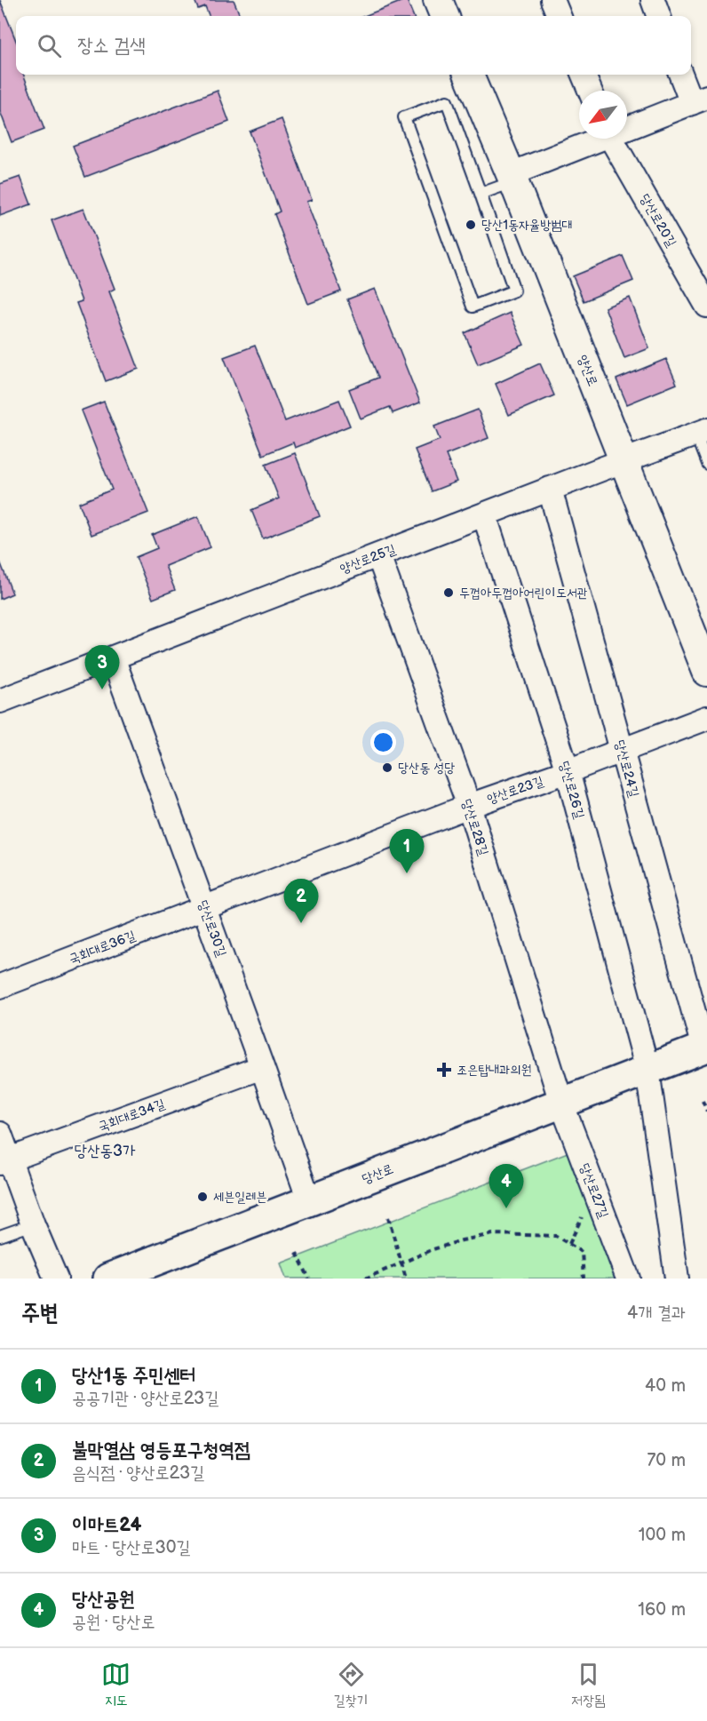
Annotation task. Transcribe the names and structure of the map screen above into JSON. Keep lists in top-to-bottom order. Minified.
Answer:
{"streets":{"main road":["당산로"],"street":["당산로20길","양산로","양산로25길","당산로24길","양산로23길","당산로26길","당산로28길","당산로30길","국회대로36길","국회대로34길","당산로27길"]},"crossings":[["양산로","양산로25길"],["양산로25길","당산로24길"],["양산로25길","당산로26길"],["양산로25길","당산로28길"],["양산로25길","당산로30길"],["당산로24길","양산로23길"],["당산로24길","당산로"],["양산로23길","당산로26길"],["양산로23길","당산로28길"],["양산로23길","당산로30길"],["양산로23길","국회대로36길"],["당산로26길","당산로"],["당산로28길","당산로"],["당산로28길","당산로27길"],["당산로30길","국회대로36길"],["당산로30길","국회대로34길"],["당산로30길","당산로"],["당산로","당산로27길"]],"districts":["당산동3가"],"places":{"other":["당산1동자율방범대","두껍아두껍아어린이도서관","당산동 성당","세븐일레븐"],"health":["조은탑내과의원"]},"north":"bottom left","page":{"search":"장소 검색","pins":["3","1","2","4"],"heading":["주변","4개 결과"],"list":[{"mark":"1","name":"당산1동 주민센터","note":"공공기관 · 양산로23길","value":"40 m"},{"mark":"2","name":"불막열삼 영등포구청역점","note":"음식점 · 양산로23길","value":"70 m"},{"mark":"3","name":"이마트24","note":"마트 · 당산로30길","value":"100 m"},{"mark":"4","name":"당산공원","note":"공원 · 당산로","value":"160 m"}],"nav":["지도","길찾기","저장됨"]}}
